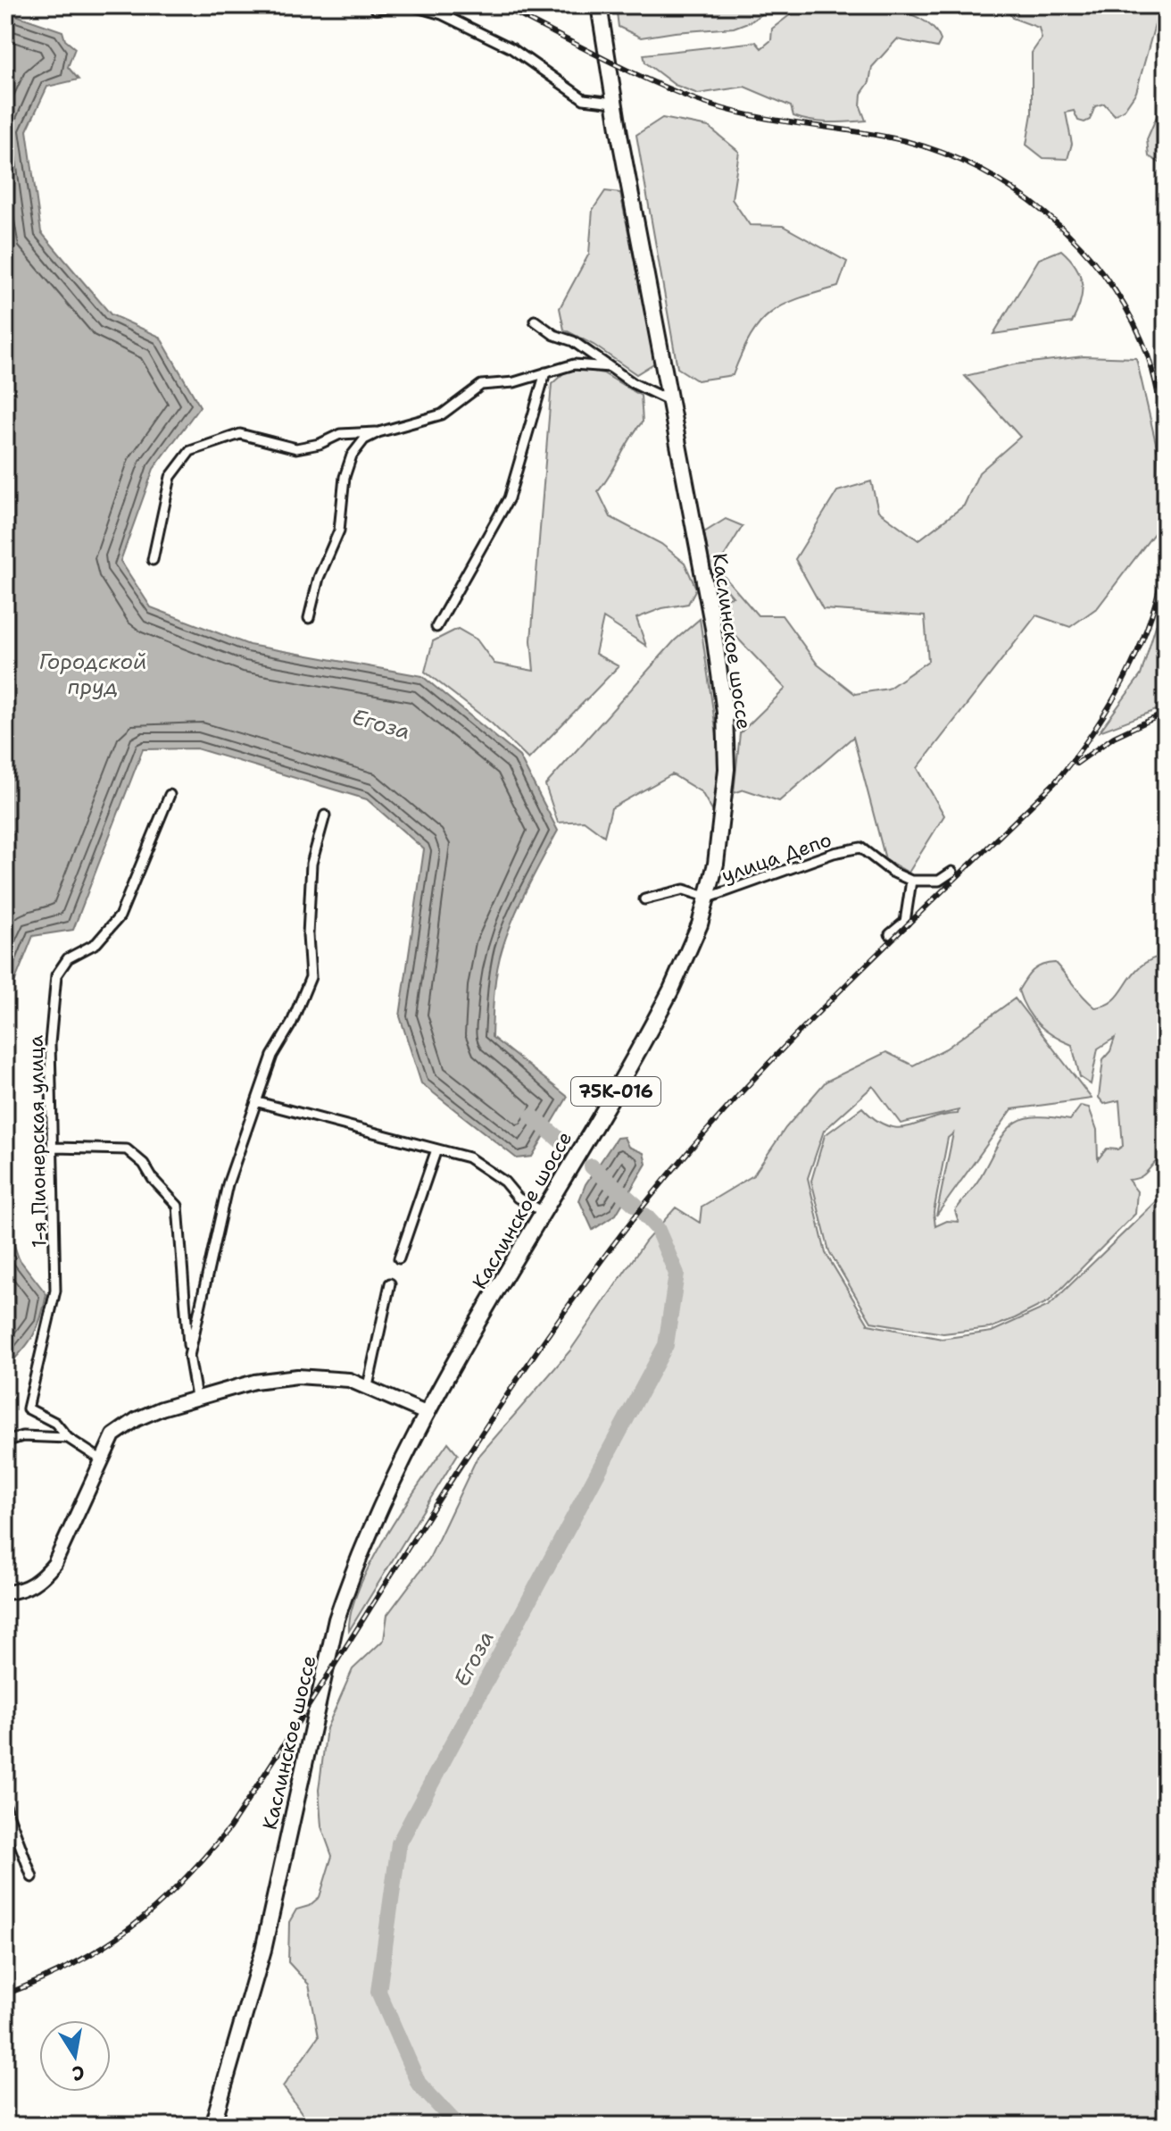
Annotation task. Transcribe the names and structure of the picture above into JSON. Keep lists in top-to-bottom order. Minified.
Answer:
{"streets":{"main road":["Каслинское шоссе","75К-016"],"street":["улица Депо","1-я Пионерская улица"]},"crossings":[["Каслинское шоссе","улица Депо"]],"water":["Городской пруд","Егоза"],"north":"bottom"}
